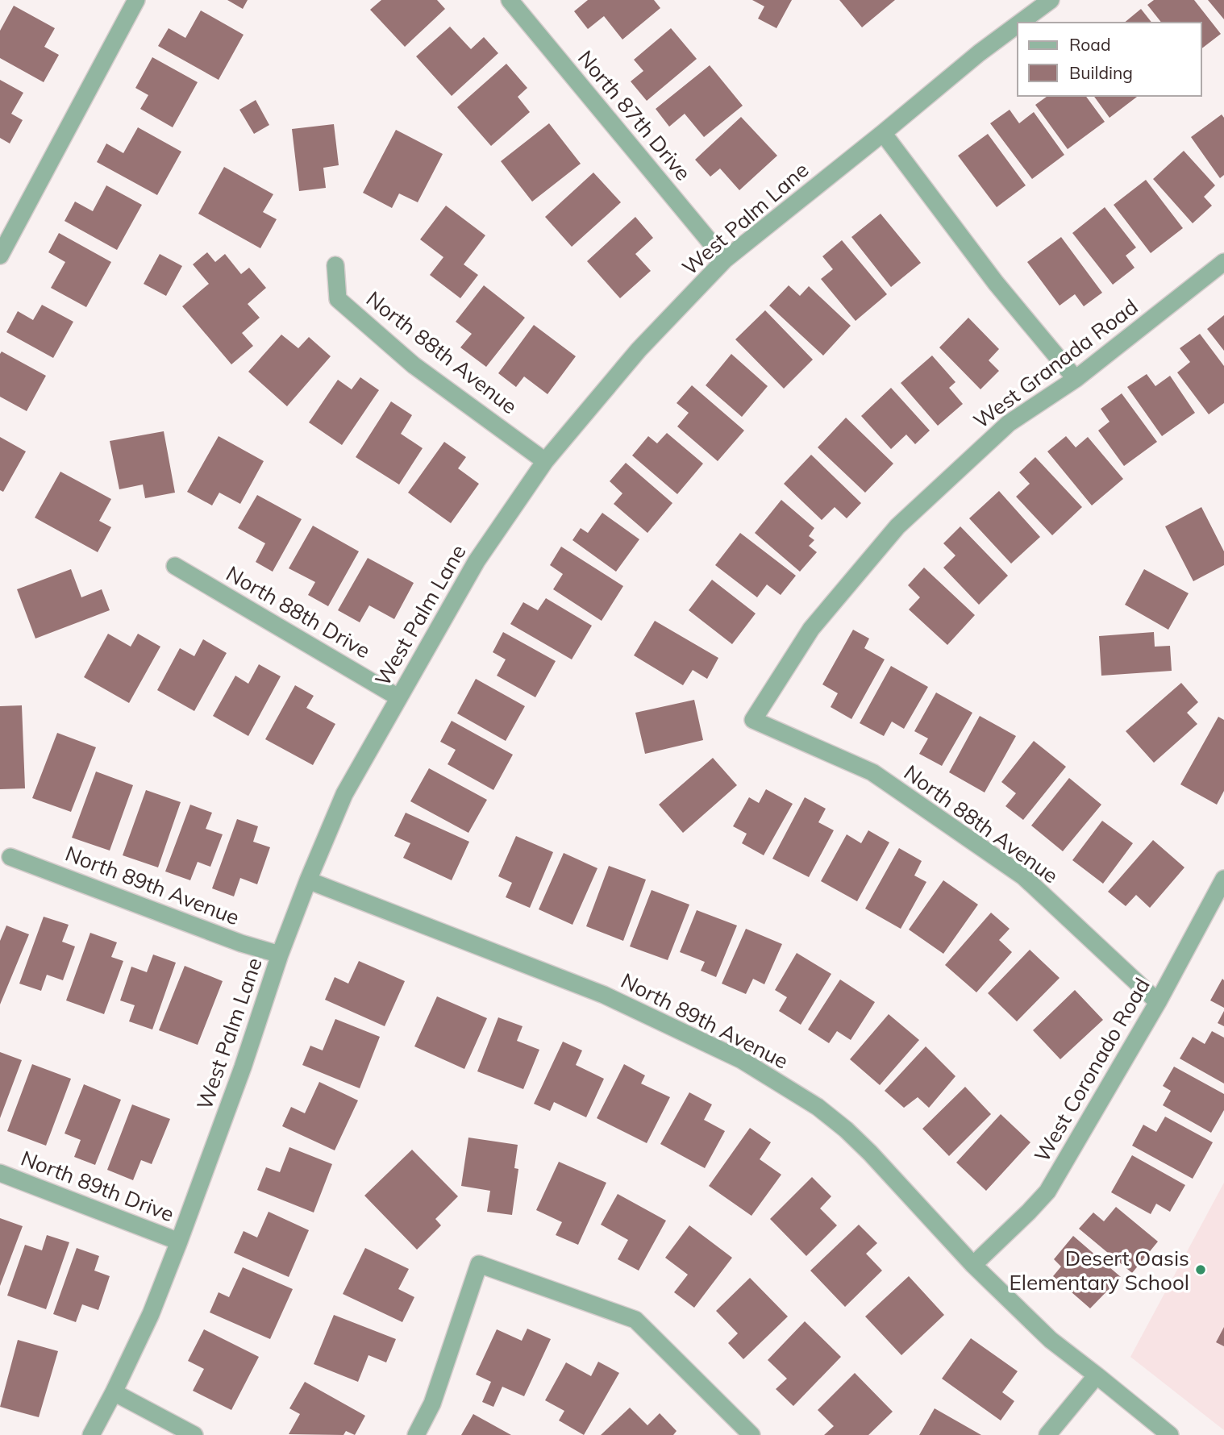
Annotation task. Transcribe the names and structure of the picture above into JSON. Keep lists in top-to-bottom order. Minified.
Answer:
{"streets":{"street":["North 87th Drive","West Palm Lane","North 88th Avenue","West Granada Road","North 88th Drive","North 89th Avenue","West Coronado Road","North 89th Drive"]},"crossings":[["North 87th Drive","West Palm Lane"],["West Palm Lane","North 88th Avenue"],["West Palm Lane","North 88th Drive"],["West Palm Lane","North 89th Avenue"],["West Palm Lane","North 89th Drive"],["North 88th Avenue","West Granada Road"],["North 88th Avenue","West Coronado Road"],["North 89th Avenue","West Coronado Road"]],"places":["Desert Oasis Elementary School"],"legend":["Road","Building"]}
